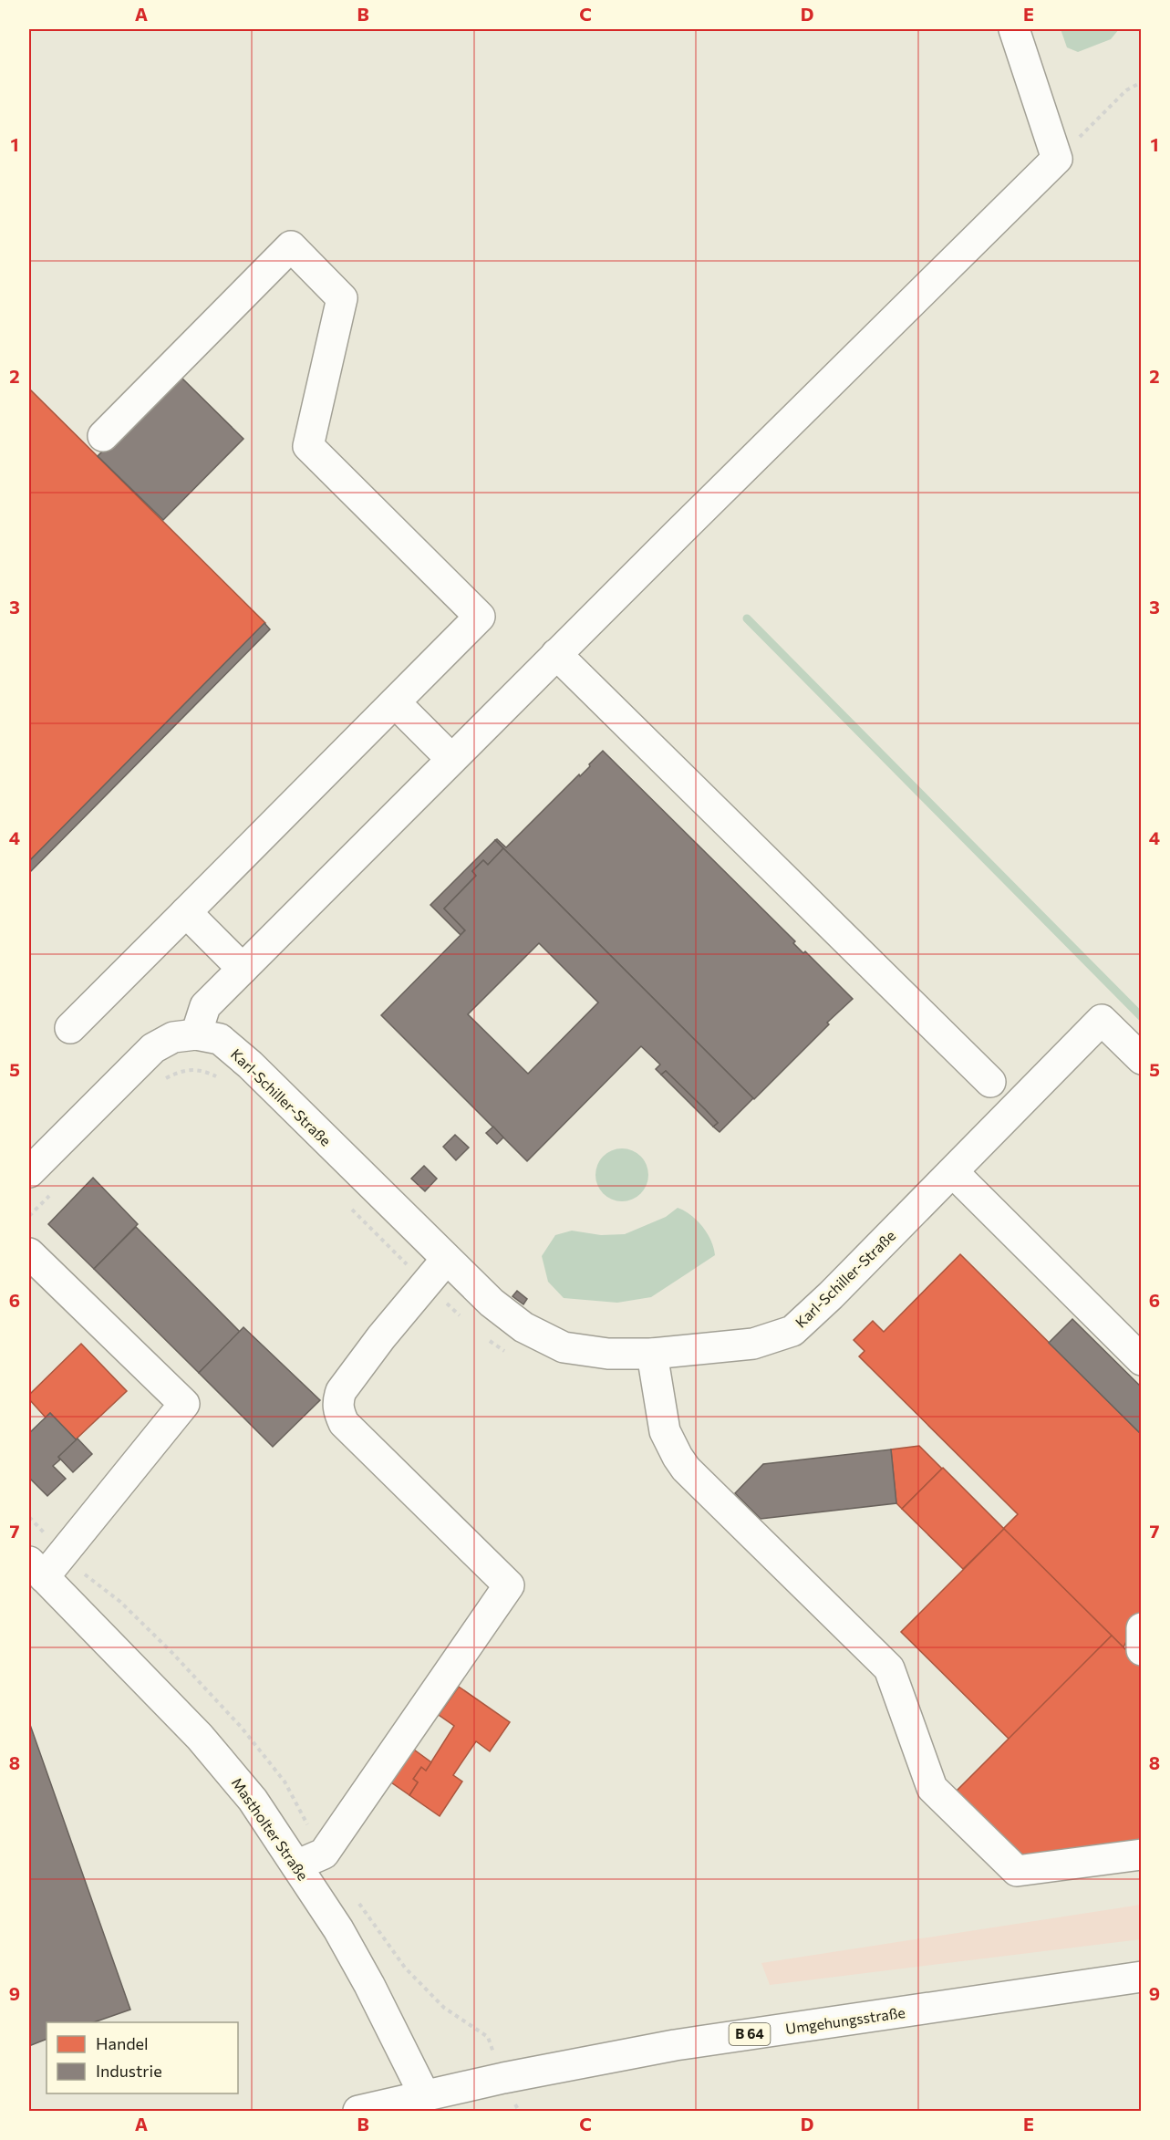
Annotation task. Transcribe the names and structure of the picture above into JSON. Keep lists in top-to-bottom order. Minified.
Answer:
{"streets":{"street":["Karl-Schiller-Straße","Mastholter Straße","Umgehungsstraße","B 64"]},"crossings":[["Mastholter Straße","Umgehungsstraße"]],"legend":["Handel","Industrie"],"grid":{"columns":["A","B","C","D","E"],"rows":["1","2","3","4","5","6","7","8","9"]}}
